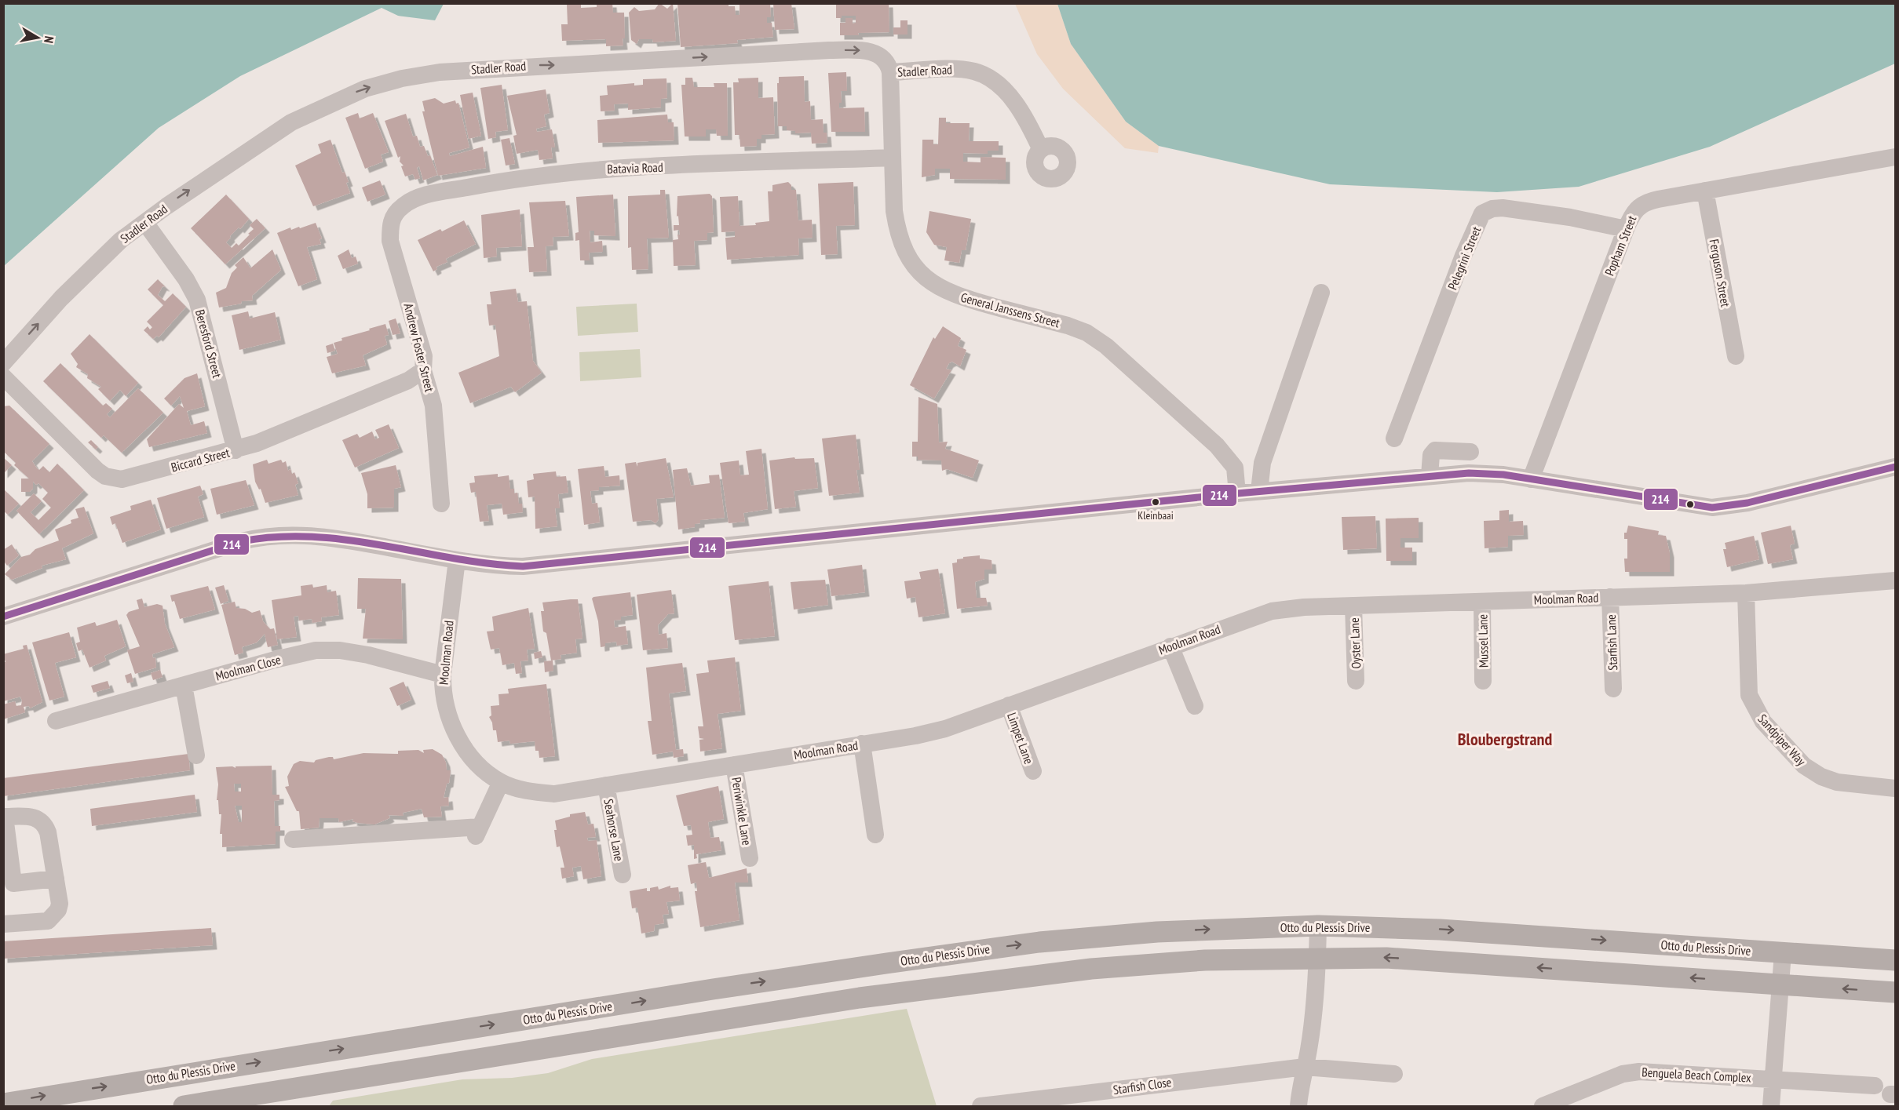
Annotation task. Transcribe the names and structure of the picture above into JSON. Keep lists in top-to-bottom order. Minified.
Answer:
{"streets":{"main road":["Otto du Plessis Drive"],"street":["Stadler Road","Batavia Road","Popham Street","Pelegrini Street","Ferguson Street","General Janssens Street","Beresford Street","Andrew Foster Street","Biccard Street","Moolman Road","Mussel Lane","Starfish Lane","Oyster Lane","Moolman Close","Limpet Lane","Sandpiper Way","Periwinkle Lane","Seahorse Lane","Benguela Beach Complex","Starfish Close"]},"crossings":[["Stadler Road","General Janssens Street"],["Stadler Road","Beresford Street"],["Batavia Road","General Janssens Street"],["Batavia Road","Andrew Foster Street"],["Popham Street","Pelegrini Street"],["Popham Street","Ferguson Street"],["Beresford Street","Biccard Street"],["Andrew Foster Street","Biccard Street"],["Moolman Road","Mussel Lane"],["Moolman Road","Starfish Lane"],["Moolman Road","Oyster Lane"],["Moolman Road","Moolman Close"],["Moolman Road","Limpet Lane"],["Moolman Road","Sandpiper Way"],["Moolman Road","Periwinkle Lane"],["Moolman Road","Seahorse Lane"]],"one_way":["Stadler Road"],"districts":["Bloubergstrand"],"places":["Kleinbaai"],"lines":["transit line 214"],"north":"right"}
